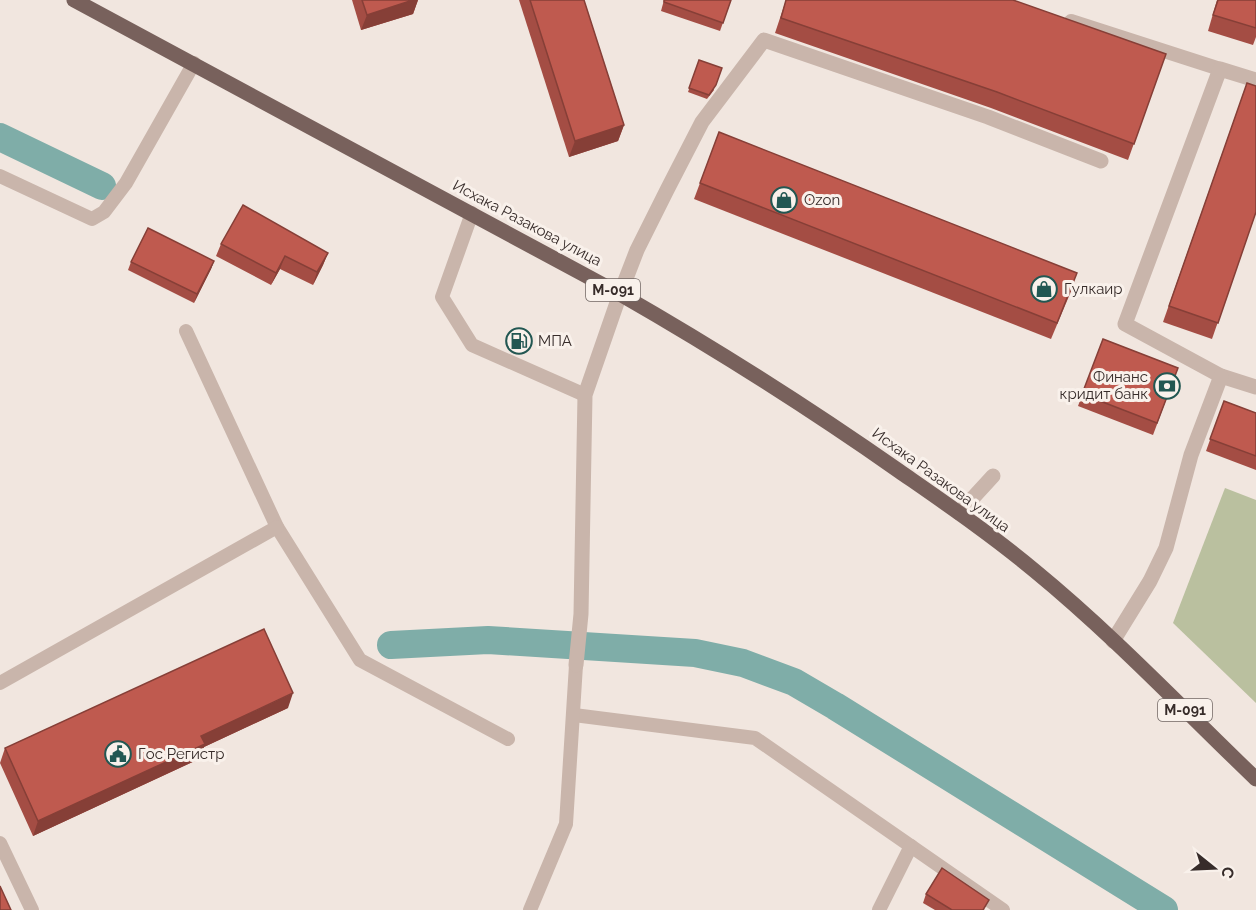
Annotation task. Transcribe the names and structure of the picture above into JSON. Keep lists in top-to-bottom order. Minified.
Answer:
{"streets":{"main road":["Исхака Разакова улица","М-091"]},"crossings":[["Исхака Разакова улица","М-091"]],"places":{"shop":["Ozon","Гулкаир"],"fuel station":["МПА"],"bank":["Финанс кридит банк"],"public building":["Гос Регистр"]},"north":"right"}
